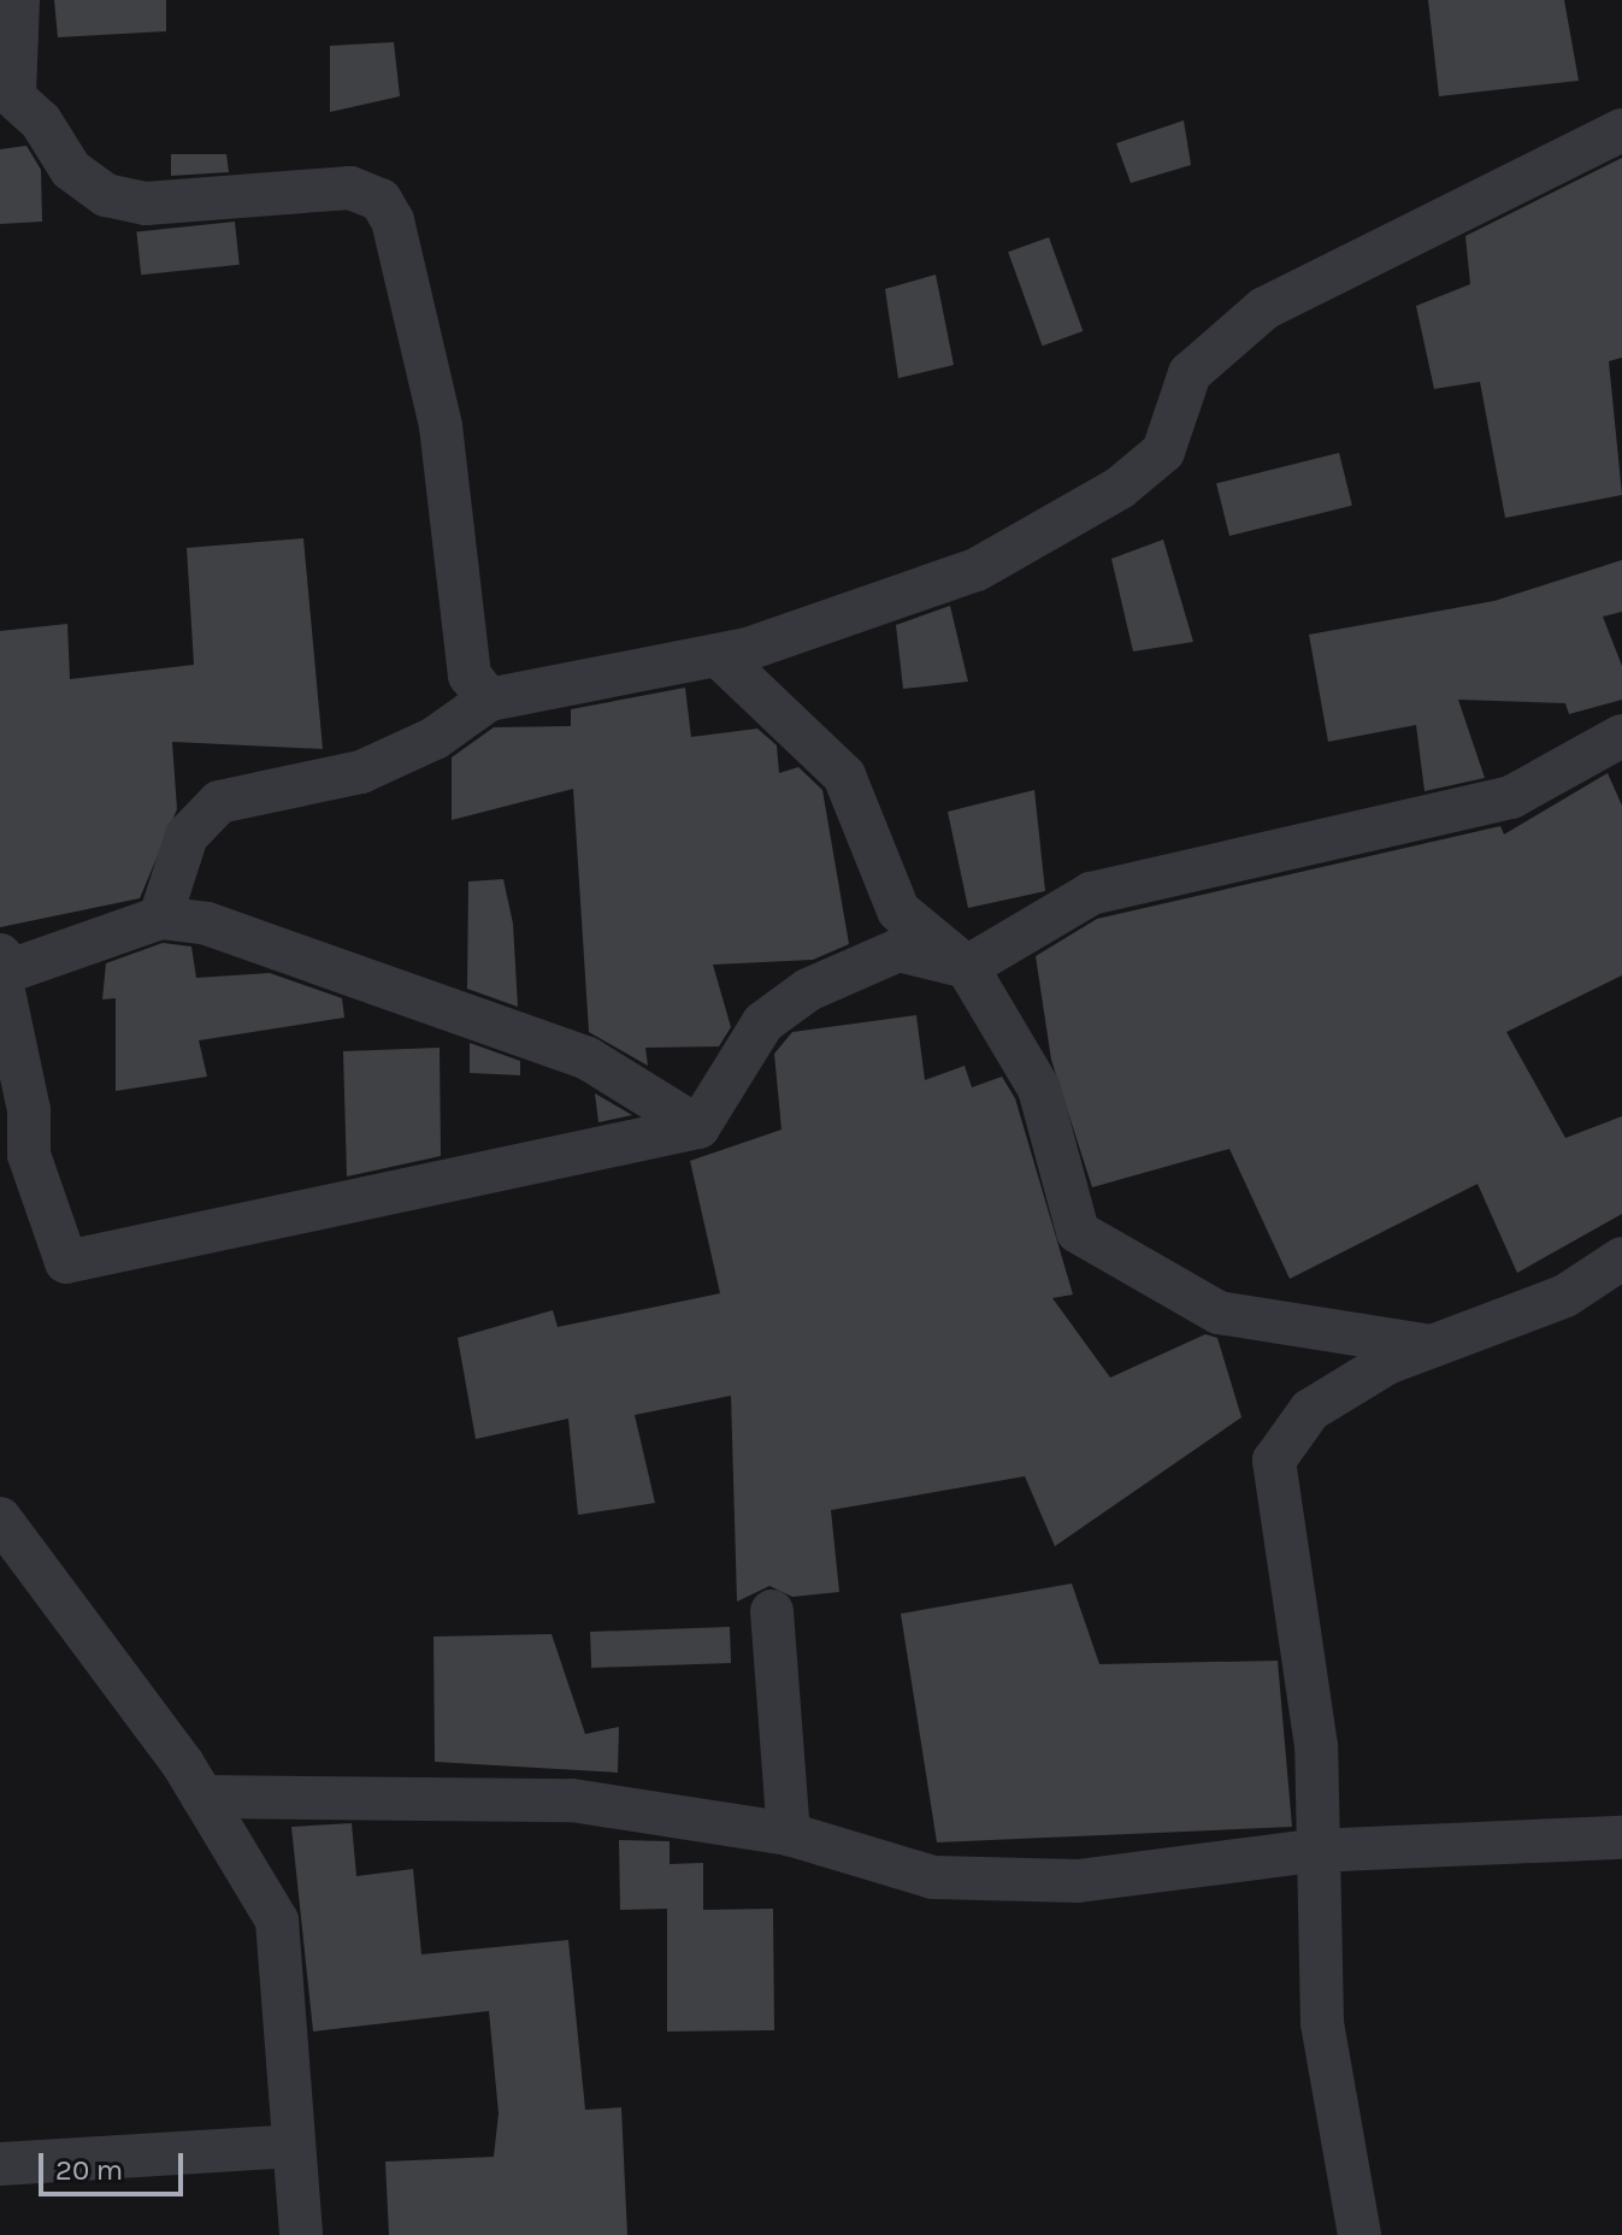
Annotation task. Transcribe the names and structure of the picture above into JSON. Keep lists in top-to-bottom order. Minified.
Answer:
{"scale_bar":"20 m"}
